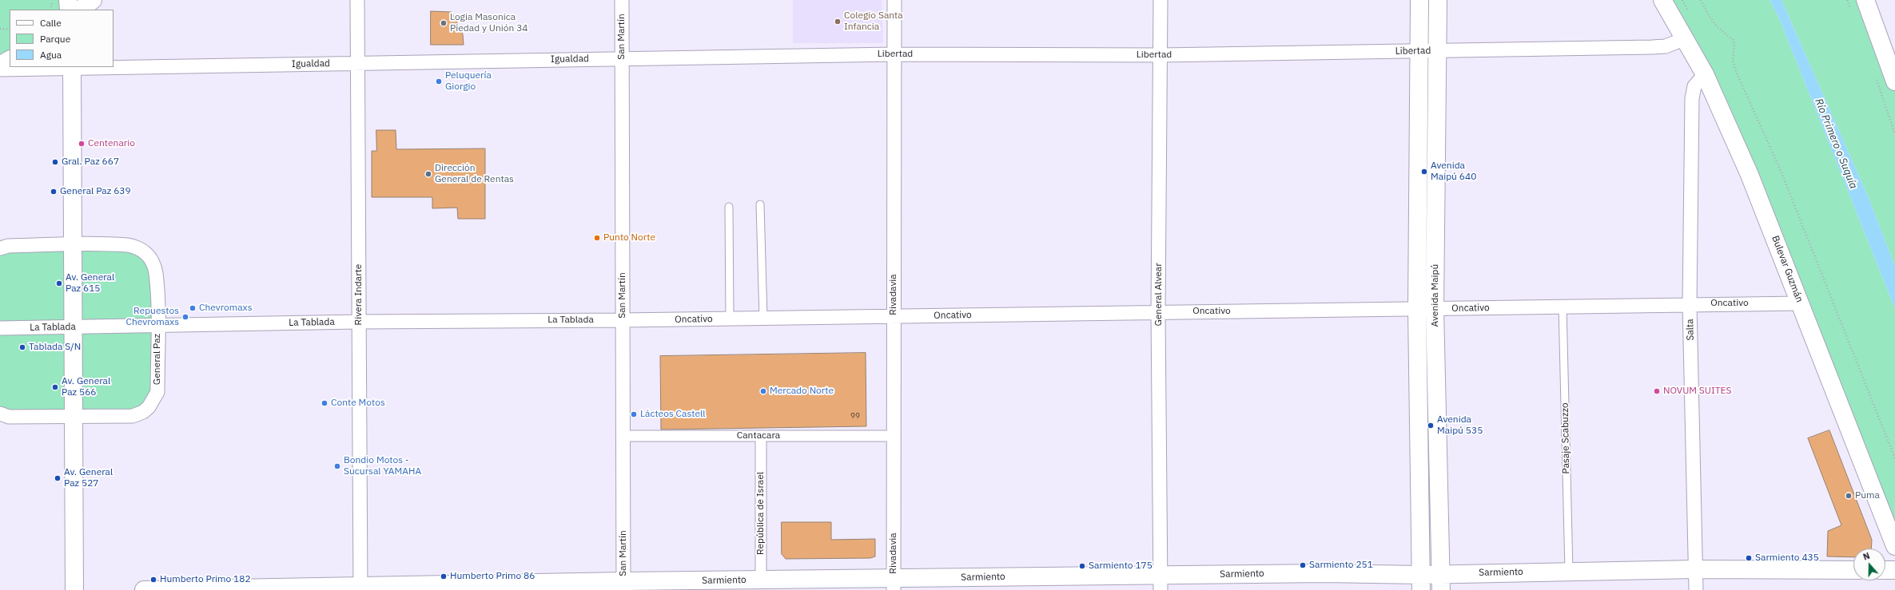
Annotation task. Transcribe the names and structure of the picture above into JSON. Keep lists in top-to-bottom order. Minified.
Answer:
{"streets":{"main road":["Bulevar Guzmán","Avenida Maipú","Sarmiento"],"street":["San Martín","Libertad","Igualdad","Rivera Indarte","Rivadavia","General Alvear","Oncativo","La Tablada","Salta","General Paz","Cantacara","República de Israel"],"lane":["Pasaje Scabuzzo"]},"crossings":[["San Martín","Libertad"],["San Martín","Igualdad"],["San Martín","Oncativo"],["San Martín","La Tablada"],["San Martín","Cantacara"],["San Martín","Sarmiento"],["Libertad","Igualdad"],["Libertad","Bulevar Guzmán"],["Libertad","Rivadavia"],["Libertad","General Alvear"],["Libertad","Avenida Maipú"],["Igualdad","Rivera Indarte"],["Bulevar Guzmán","Oncativo"],["Bulevar Guzmán","Salta"],["Rivera Indarte","La Tablada"],["Rivera Indarte","Sarmiento"],["Rivadavia","Oncativo"],["Rivadavia","Cantacara"],["Rivadavia","Sarmiento"],["General Alvear","Oncativo"],["General Alvear","Sarmiento"],["Avenida Maipú","Oncativo"],["Avenida Maipú","Sarmiento"],["Oncativo","La Tablada"],["Oncativo","Salta"],["Oncativo","Pasaje Scabuzzo"],["La Tablada","General Paz"],["Salta","Sarmiento"],["Cantacara","República de Israel"],["Pasaje Scabuzzo","Sarmiento"],["República de Israel","Sarmiento"]],"water":["Río Primero o Suquía"],"places":["Colegio Santa Infancia","Logia Masonica Piedad y Unión 34","Peluquería Giorgio","Centenario","Gral. Paz 667","Avenida Maipú 640","Dirección General de Rentas","General Paz 639","Punto Norte","Av. General Paz 615","Chevromaxs","Repuestos Chevromaxs","Tablada S/N","Av. General Paz 566","Mercado Norte","NOVUM SUITES","Conte Motos","Lácteos Castell","Avenida Maipú 535","Bondio Motos - Sucursal YAMAHA","Av. General Paz 527","Puma","Sarmiento 435","Sarmiento 251","Sarmiento 175","Humberto Primo 86","Humberto Primo 182"],"house_numbers":["99"],"legend":["Calle","Parque","Agua"],"north":"top"}
